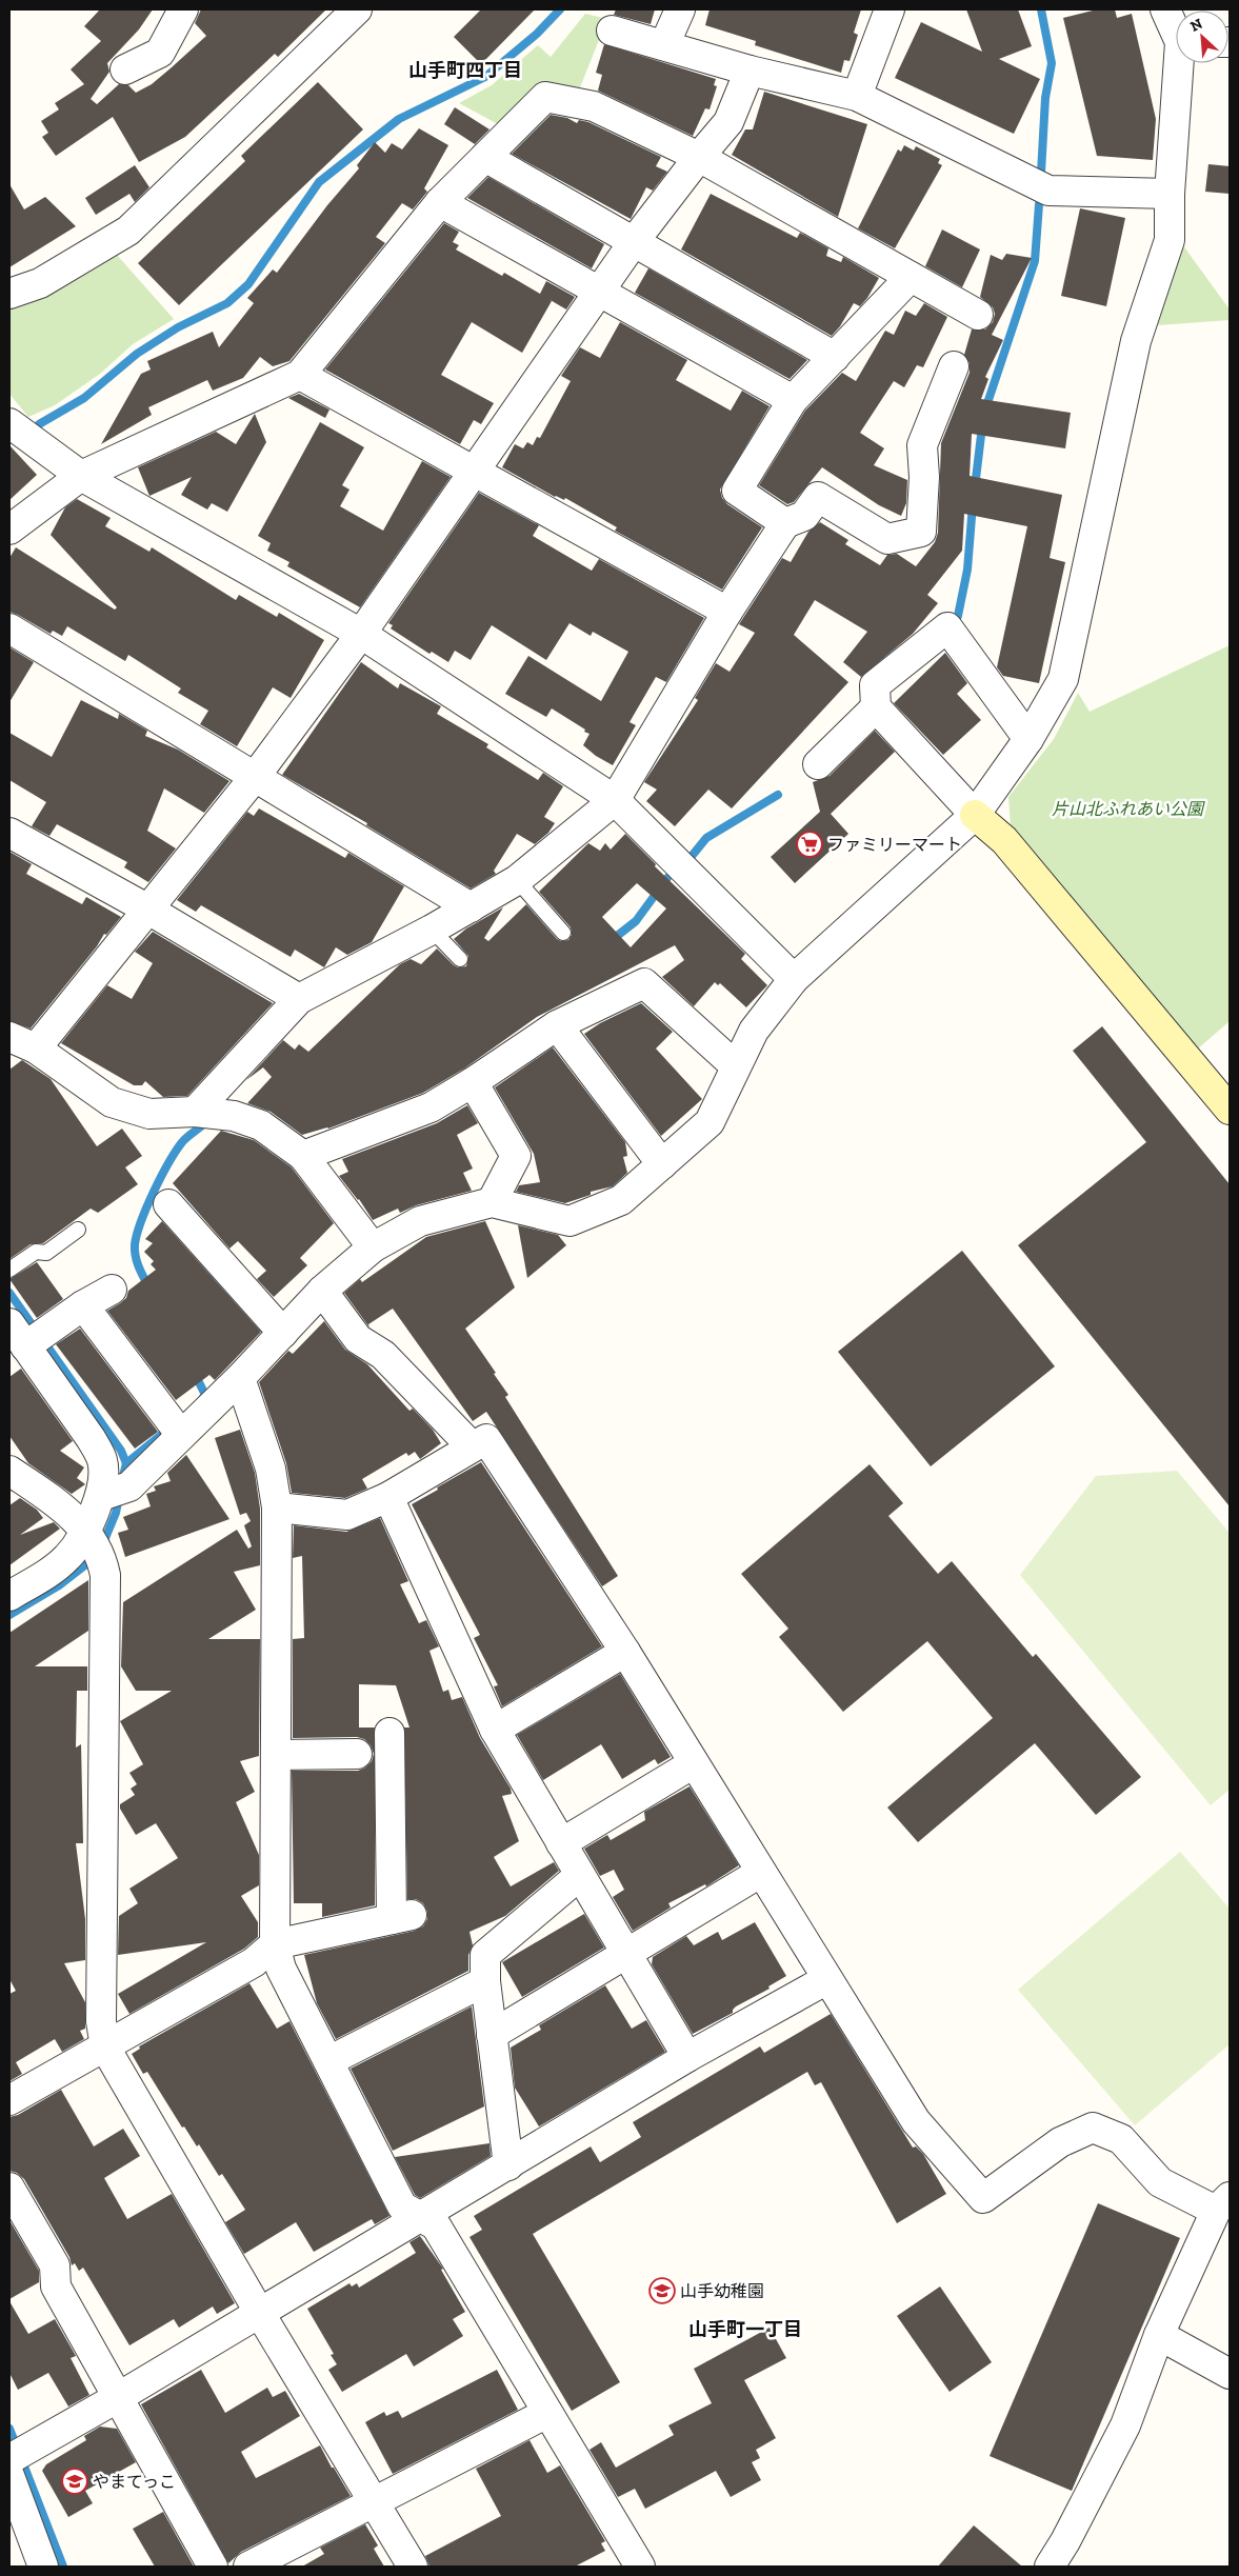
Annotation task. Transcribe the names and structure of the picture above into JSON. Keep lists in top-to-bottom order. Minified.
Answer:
{"districts":["山手町四丁目","山手町一丁目"],"parks":["片山北ふれあい公園"],"places":{"supermarket":["ファミリーマート"],"school or university":["山手幼稚園","やまてっこ"]},"north":"top left"}
